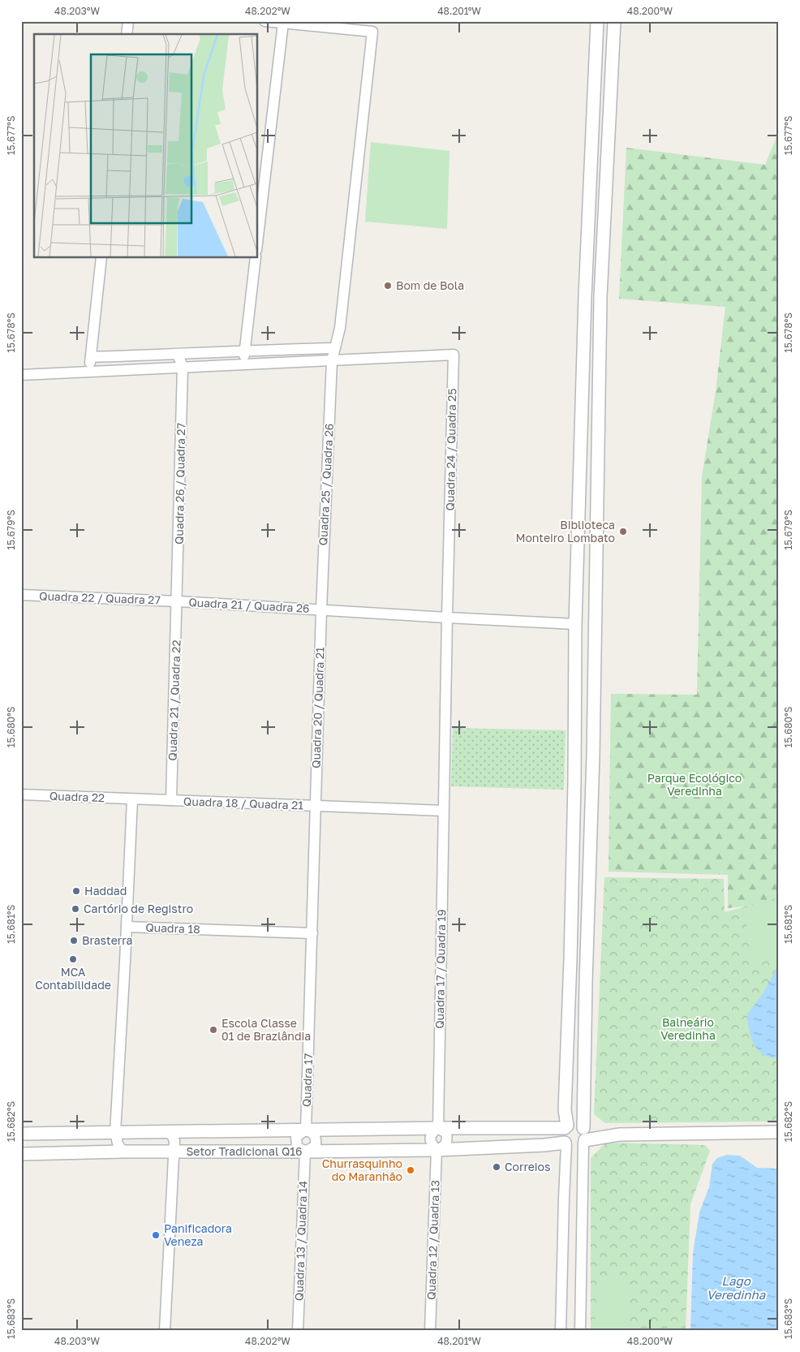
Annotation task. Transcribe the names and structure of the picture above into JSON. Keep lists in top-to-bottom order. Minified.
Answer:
{"streets":{"street":["Quadra 24 / Quadra 25","Quadra 26 / Quadra 27","Quadra 25 / Quadra 26","Quadra 22 / Quadra 27","Quadra 21 / Quadra 26","Quadra 21 / Quadra 22","Quadra 20 / Quadra 21","Quadra 22","Quadra 18 / Quadra 21","Quadra 18","Quadra 17 / Quadra 19","Quadra 17","Setor Tradicional Q16","Quadra 12 / Quadra 13","Quadra 13 / Quadra 14"]},"crossings":[["Quadra 24 / Quadra 25","Quadra 25 / Quadra 26"],["Quadra 24 / Quadra 25","Quadra 21 / Quadra 26"],["Quadra 24 / Quadra 25","Quadra 18 / Quadra 21"],["Quadra 24 / Quadra 25","Quadra 17 / Quadra 19"],["Quadra 26 / Quadra 27","Quadra 22 / Quadra 27"],["Quadra 26 / Quadra 27","Quadra 21 / Quadra 26"],["Quadra 26 / Quadra 27","Quadra 21 / Quadra 22"],["Quadra 25 / Quadra 26","Quadra 21 / Quadra 26"],["Quadra 25 / Quadra 26","Quadra 20 / Quadra 21"],["Quadra 22 / Quadra 27","Quadra 21 / Quadra 26"],["Quadra 22 / Quadra 27","Quadra 21 / Quadra 22"],["Quadra 21 / Quadra 26","Quadra 21 / Quadra 22"],["Quadra 21 / Quadra 26","Quadra 20 / Quadra 21"],["Quadra 21 / Quadra 22","Quadra 18 / Quadra 21"],["Quadra 20 / Quadra 21","Quadra 18 / Quadra 21"],["Quadra 20 / Quadra 21","Quadra 18"],["Quadra 20 / Quadra 21","Quadra 17"],["Quadra 18 / Quadra 21","Quadra 17 / Quadra 19"],["Quadra 18","Quadra 17"],["Quadra 17 / Quadra 19","Setor Tradicional Q16"],["Quadra 17","Setor Tradicional Q16"],["Quadra 17","Quadra 13 / Quadra 14"],["Setor Tradicional Q16","Quadra 12 / Quadra 13"],["Setor Tradicional Q16","Quadra 13 / Quadra 14"]],"water":["Lago Veredinha"],"parks":["Parque Ecológico Veredinha","Balneário Veredinha"],"places":["Bom de Bola","Biblioteca Monteiro Lombato","Haddad","Cartório de Registro","Brasterra","MCA Contabilidade","Escola Classe 01 de Brazlândia","Correios","Churrasquinho do Maranhão","Panificadora Veneza"],"coordinates":["48.203°W","48.202°W","48.201°W","48.200°W","15.677°S","15.678°S","15.679°S","15.680°S","15.681°S","15.682°S","15.683°S"]}
